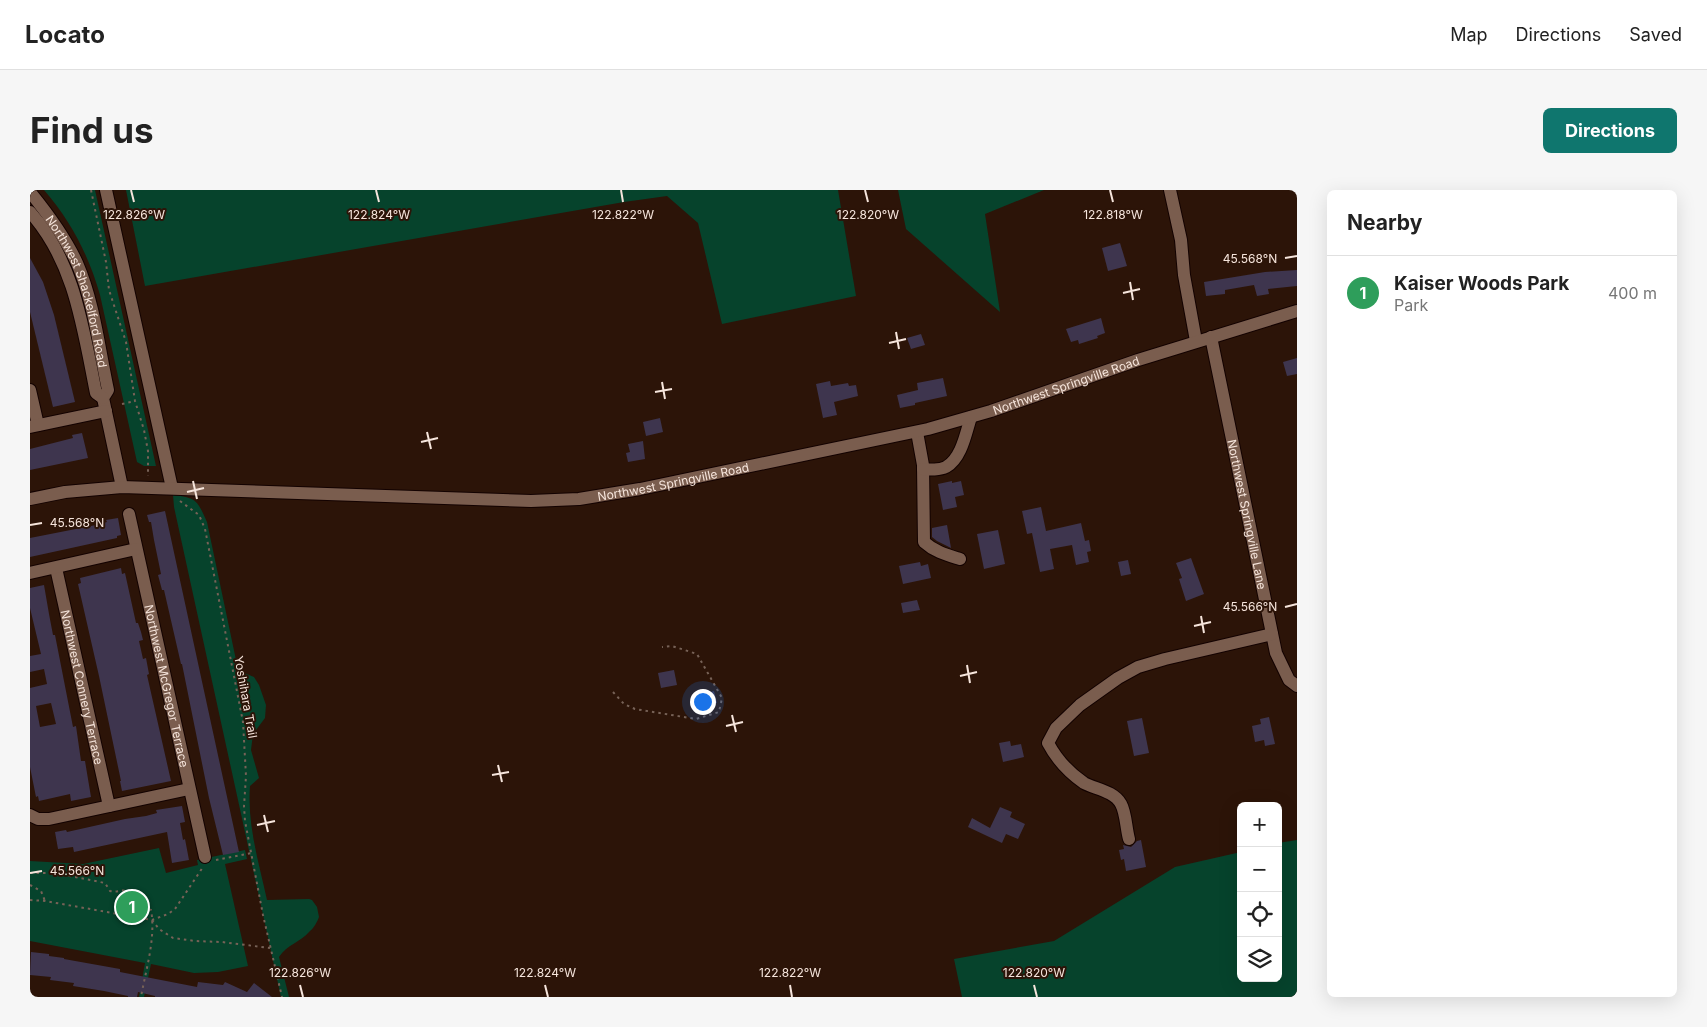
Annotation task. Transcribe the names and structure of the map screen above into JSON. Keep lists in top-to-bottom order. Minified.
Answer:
{"streets":{"street":["Northwest Shackelford Road","Northwest Springville Road","Northwest Springville Lane","Northwest McGregor Terrace","Northwest Connery Terrace"],"path":["Yoshihara Trail"]},"crossings":[["Northwest Shackelford Road","Northwest Springville Road"],["Northwest Springville Road","Northwest Springville Lane"],["Northwest Springville Road","Yoshihara Trail"]],"page":{"header":"Locato","nav":["Map","Directions","Saved"],"buttons":"Directions","title":"Find us","heading":"Nearby","list":[{"mark":"1","name":"Kaiser Woods Park","note":"Park","value":"400 m"}],"map_buttons":["+","−"],"pins":"1"},"coordinates":["122.826°W","122.824°W","122.822°W","122.820°W","122.818°W","45.568°N","45.566°N"]}
